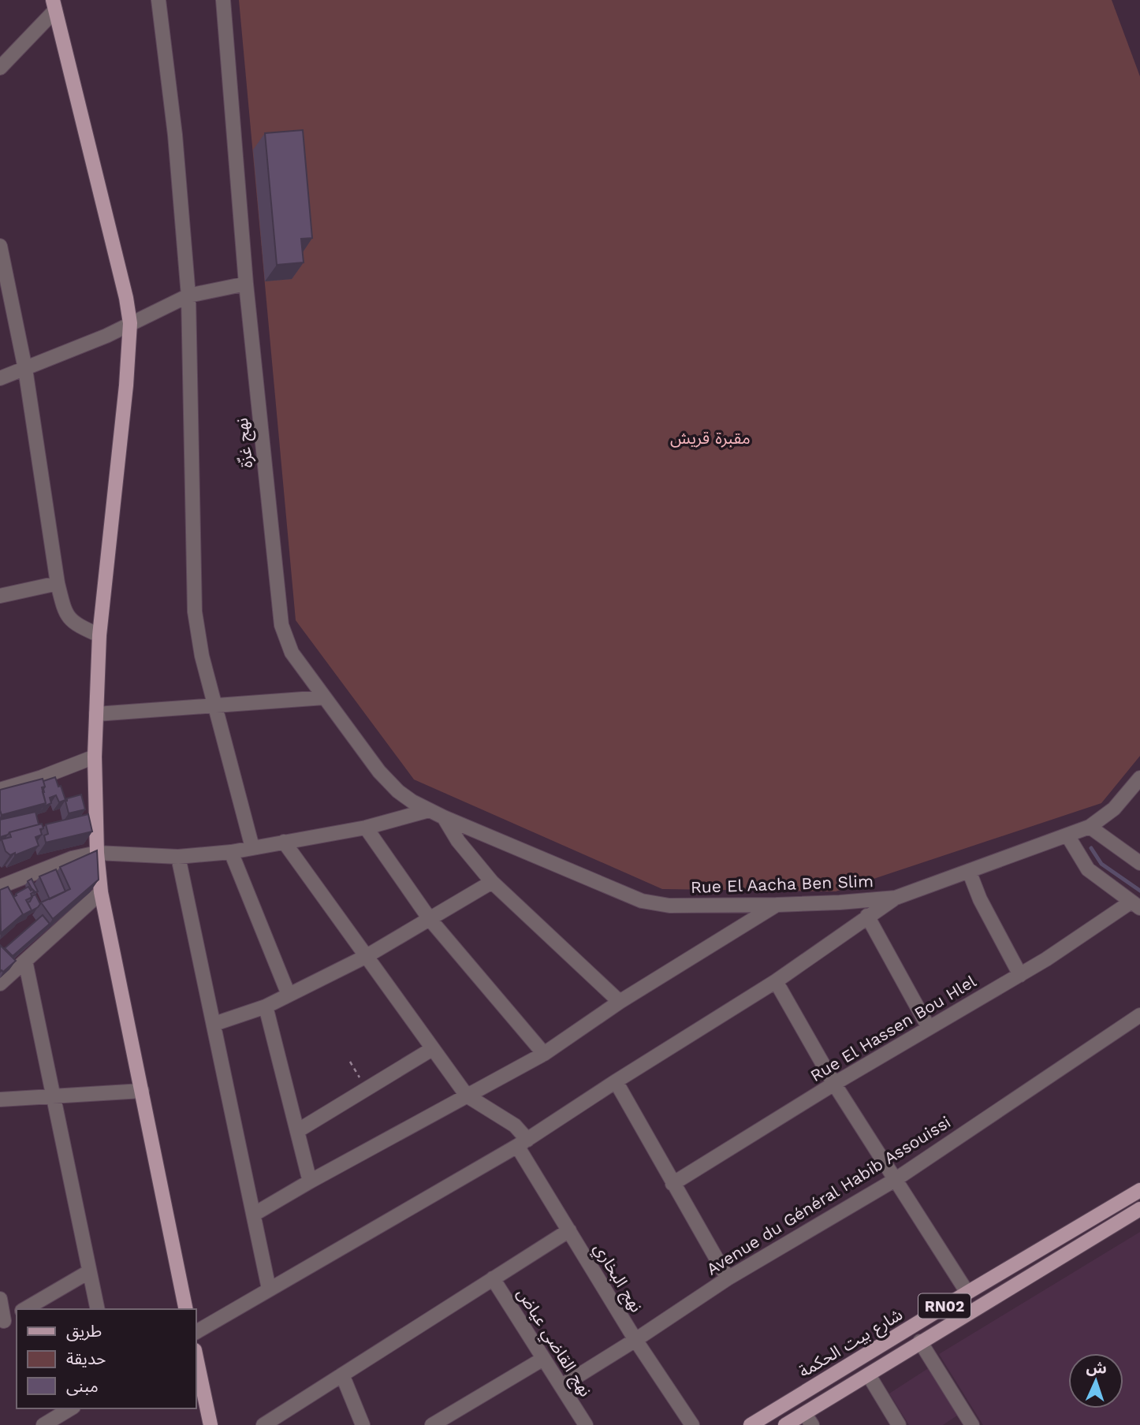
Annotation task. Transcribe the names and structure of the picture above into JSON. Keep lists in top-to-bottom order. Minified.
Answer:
{"streets":{"main road":["RN02","شارع بيت الحكمة"],"street":["نهج غزّة","Rue El Aacha Ben Slim","Rue El Hassen Bou Hlel","Avenue du Général Habib Assouissi","نهج البخاري","نهج القاضي عياض"]},"crossings":[["نهج غزّة","Rue El Aacha Ben Slim"],["Avenue du Général Habib Assouissi","نهج البخاري"],["Avenue du Général Habib Assouissi","نهج القاضي عياض"]],"parks":["مقبرة قريش"],"legend":["طريق","حديقة","مبنى"],"north":"top"}
